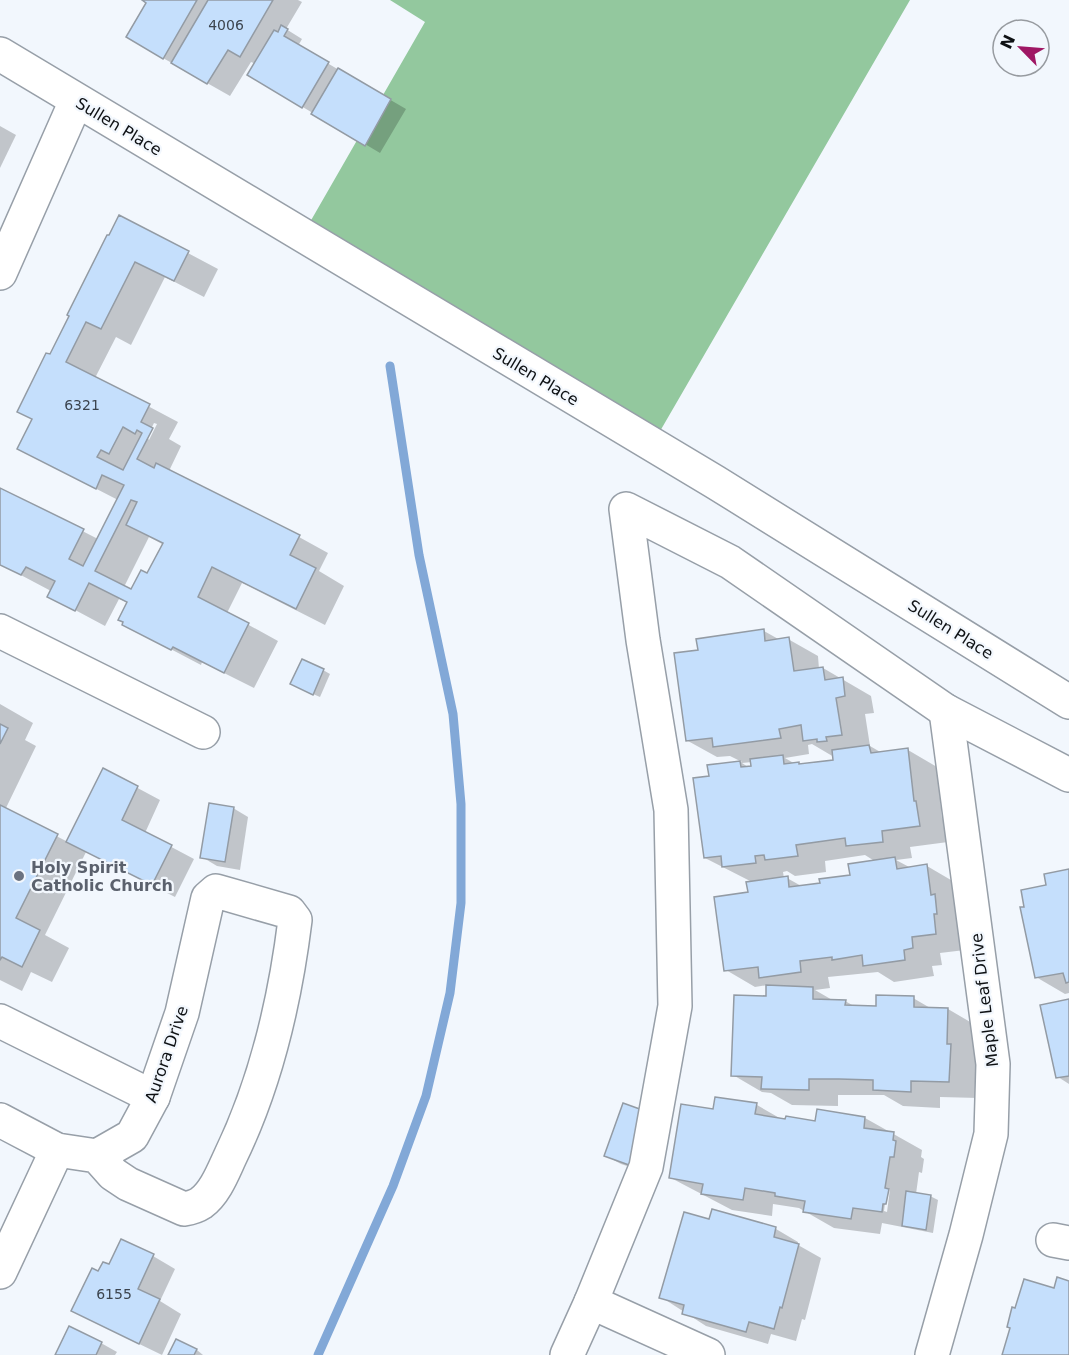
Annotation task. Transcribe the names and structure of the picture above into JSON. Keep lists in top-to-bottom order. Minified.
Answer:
{"streets":{"street":["Sullen Place","Maple Leaf Drive","Aurora Drive"]},"places":["Holy Spirit Catholic Church"],"house_numbers":["4006","6321","6155"],"north":"top left"}
